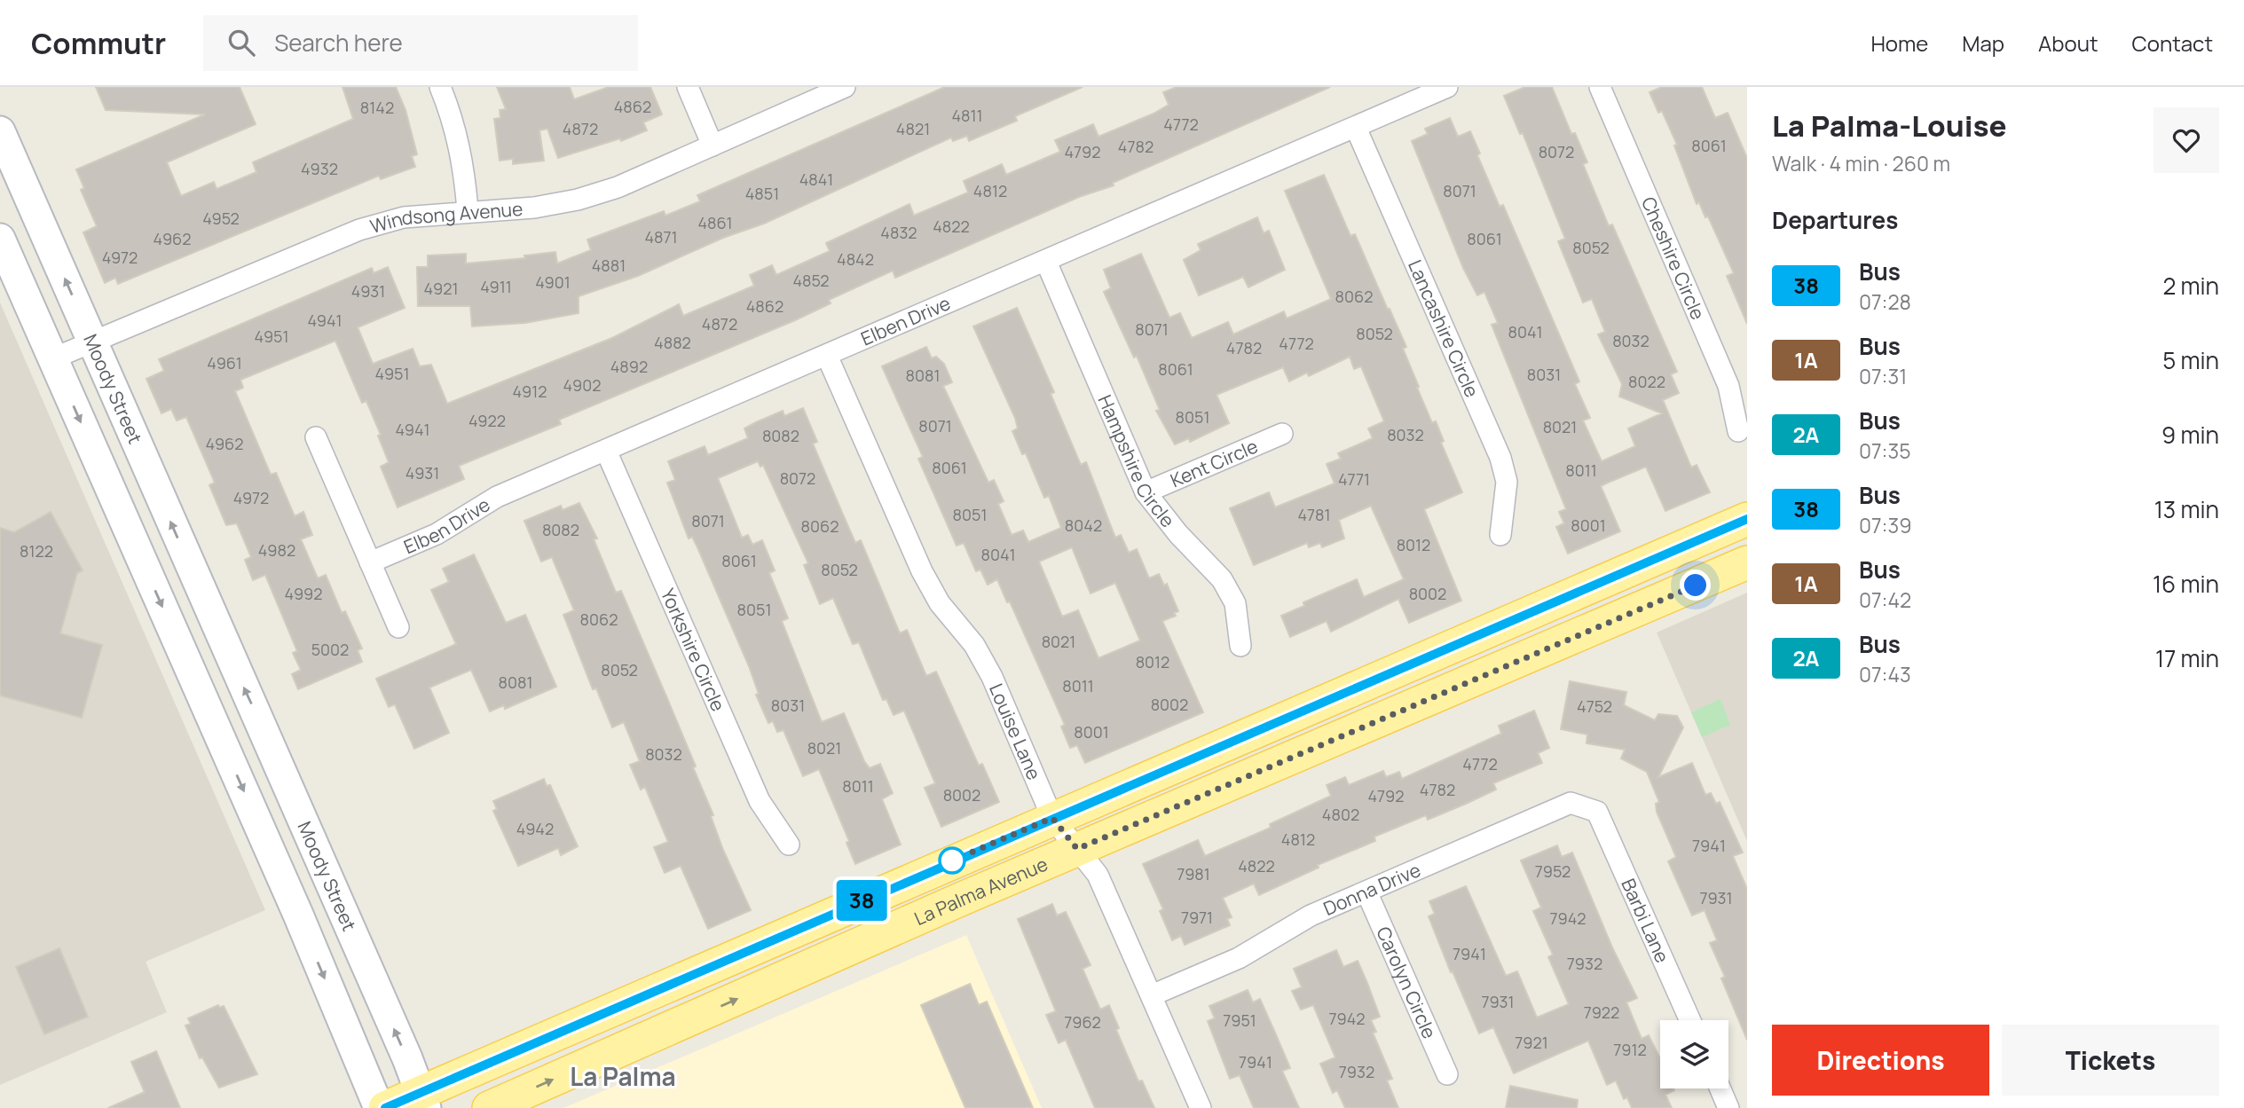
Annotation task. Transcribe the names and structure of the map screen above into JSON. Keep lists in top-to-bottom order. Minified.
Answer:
{"streets":{"main road":["Moody Street","La Palma Avenue"],"street":["Windsong Avenue","Cheshire Circle","Elben Drive","Lancashire Circle","Hampshire Circle","Kent Circle","Yorkshire Circle","Louise Lane","Donna Drive","Barbi Lane","Carolyn Circle"]},"crossings":[["Windsong Avenue","Moody Street"],["Elben Drive","Lancashire Circle"],["Elben Drive","Hampshire Circle"],["Elben Drive","Yorkshire Circle"],["Elben Drive","Louise Lane"],["Moody Street","La Palma Avenue"],["Hampshire Circle","Kent Circle"],["Louise Lane","Donna Drive"],["Louise Lane","La Palma Avenue"],["Donna Drive","Barbi Lane"],["Donna Drive","Carolyn Circle"]],"districts":["La Palma"],"lines":["bus line 38"],"house_numbers":["4862","8142","4811","4772","4872","4821","8061","4782","4792","8072","4932","4841","4812","8071","4851","4952","4861","4822","4832","4871","4962","8061","8052","4972","4842","4881","4852","4901","4911","4921","4931","8062","4862","4941","4872","8071","8041","8052","4951","8032","4882","4772","4782","4961","4892","8061","4951","8031","8081","8022","4902","4912","8051","4922","8071","8021","4941","8032","8082","4962","8061","8011","4931","8072","4771","4972","8051","4781","8071","8042","8001","8062","8082","8012","4982","8122","8041","8061","8052","4992","8002","8051","8062","8021","5002","8012","8052","8081","8011","8002","8031","4752","8001","8021","8032","4772","8011","4782","8002","4792","4802","4942","4812","7941","4822","7952","7981","7931","7971","7942","7941","7932","7931","7922","7942","7951","7962","7921","7912","7941","7932"],"page":{"header":"Commutr","search":"Search here","nav":["Home","Map","About","Contact"],"on_map":"38","heading":[["La Palma-Louise","Walk · 4 min · 260 m"],"Departures"],"list":[{"mark":"38","name":"Bus","note":"07:28","value":"2 min"},{"mark":"1A","name":"Bus","note":"07:31","value":"5 min"},{"mark":"2A","name":"Bus","note":"07:35","value":"9 min"},{"mark":"38","name":"Bus","note":"07:39","value":"13 min"},{"mark":"1A","name":"Bus","note":"07:42","value":"16 min"},{"mark":"2A","name":"Bus","note":"07:43","value":"17 min"}],"buttons":["Directions","Tickets"]}}
